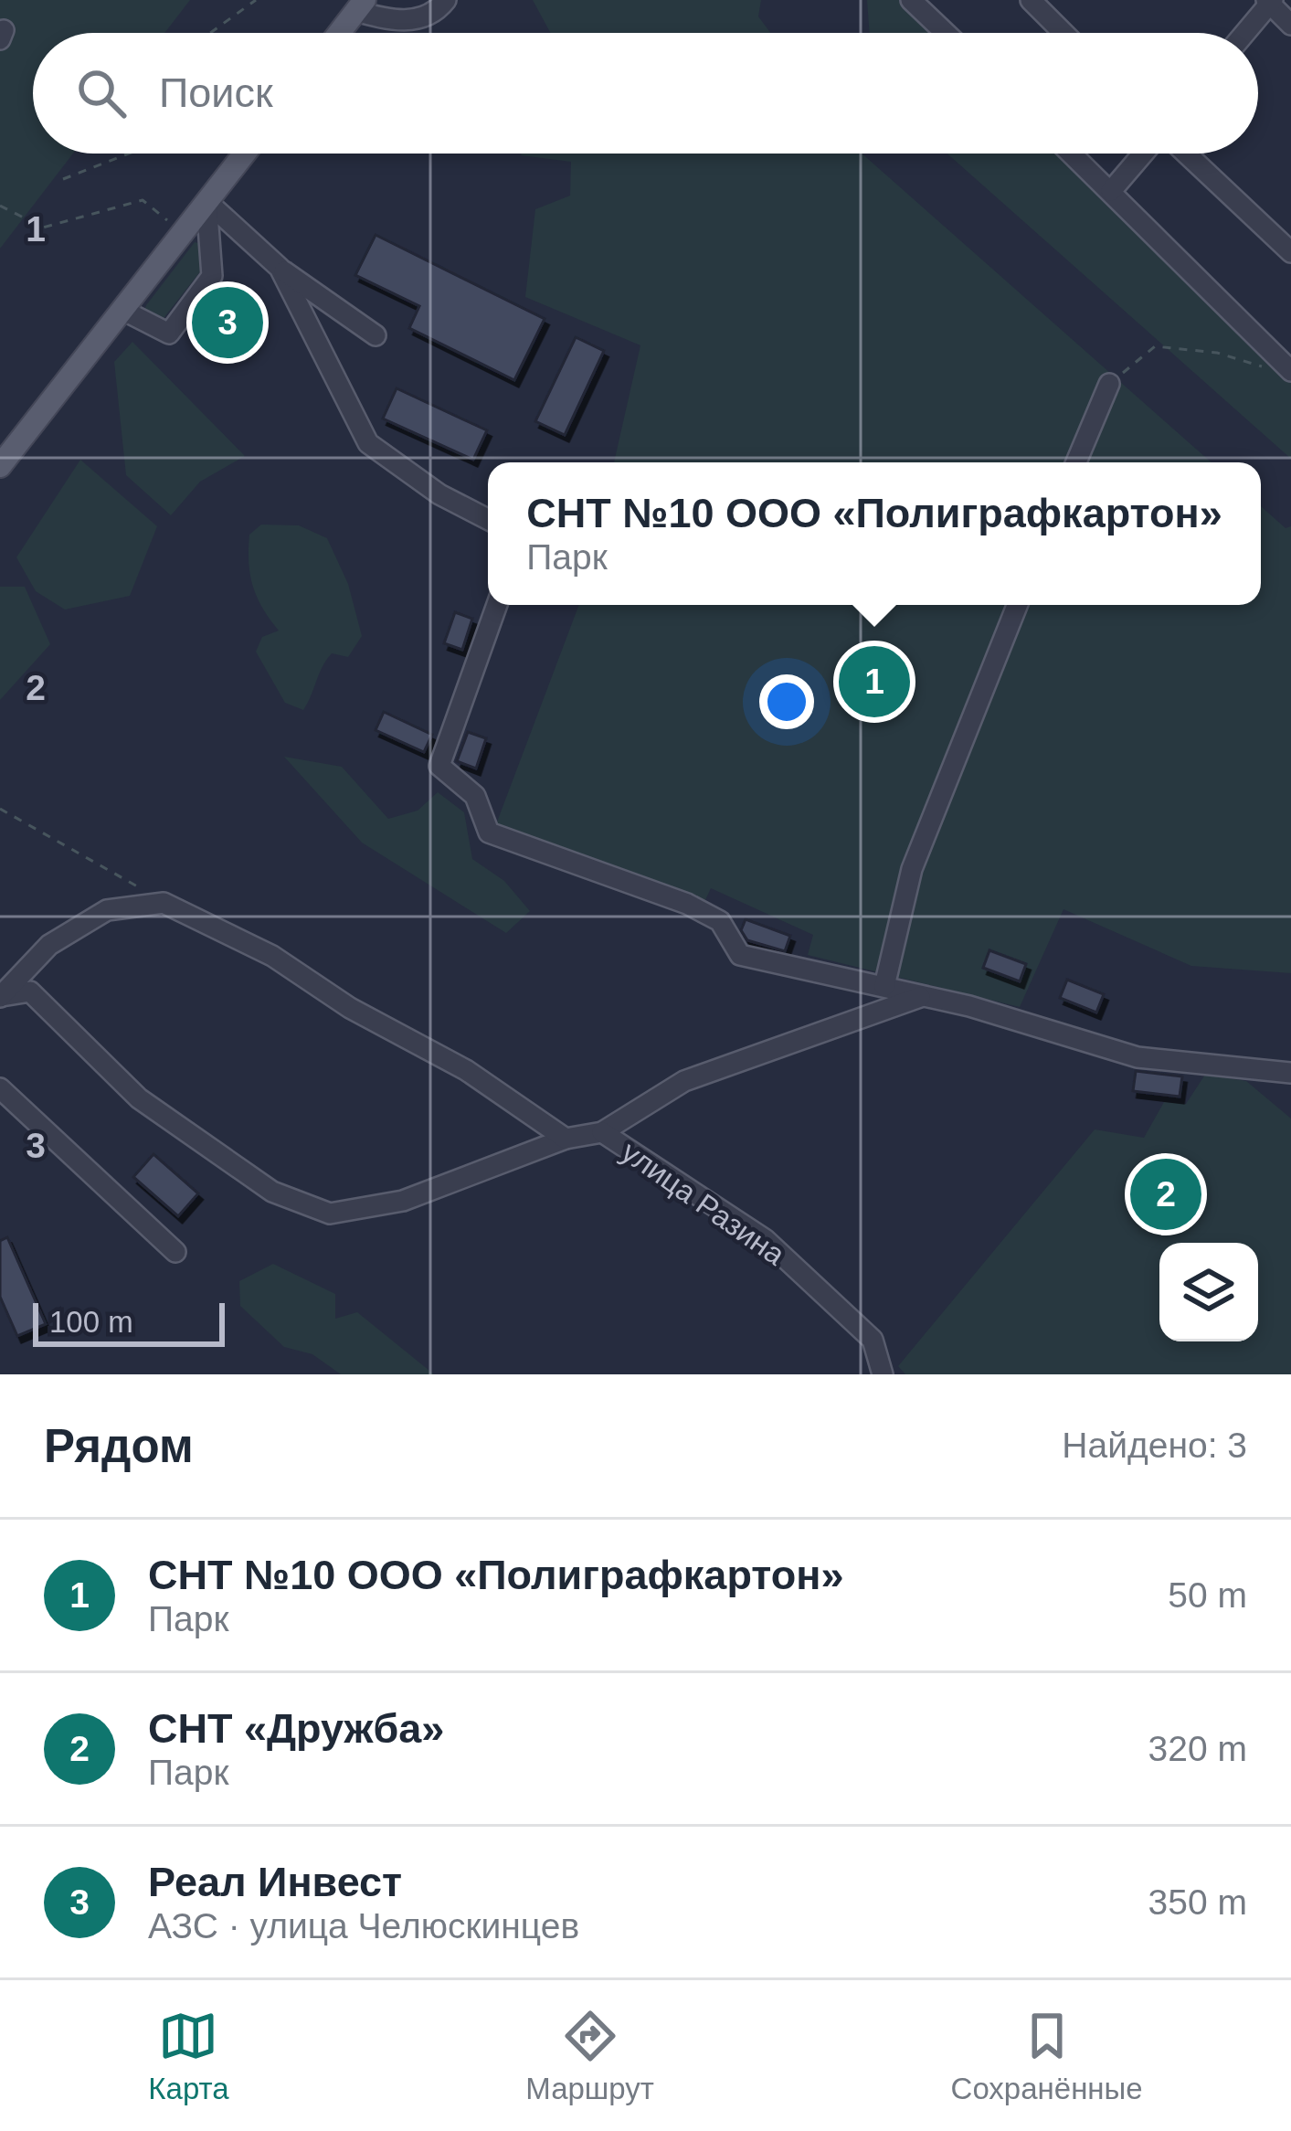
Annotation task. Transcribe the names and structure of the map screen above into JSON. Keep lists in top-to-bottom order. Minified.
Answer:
{"streets":{"street":["улица Разина"]},"scale_bar":"100 m","page":{"search":"Поиск","pins":["3","1","2"],"popup":["СНТ №10 ООО «Полиграфкартон»","Парк"],"scale":"100 m","heading":["Рядом","Найдено: 3"],"list":[{"mark":"1","name":"СНТ №10 ООО «Полиграфкартон»","note":"Парк","value":"50 m"},{"mark":"2","name":"СНТ «Дружба»","note":"Парк","value":"320 m"},{"mark":"3","name":"Реал Инвест","note":"АЗС · улица Челюскинцев","value":"350 m"}],"nav":["Карта","Маршрут","Сохранённые"]},"grid":{"rows":["1","2","3"]}}
